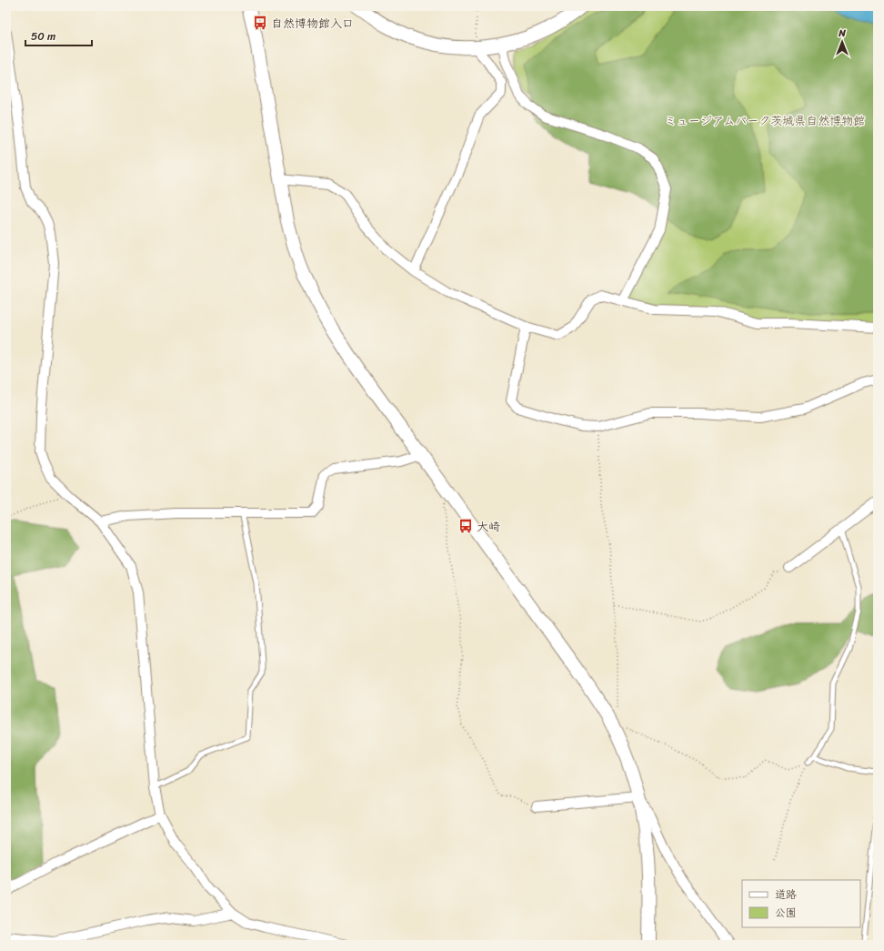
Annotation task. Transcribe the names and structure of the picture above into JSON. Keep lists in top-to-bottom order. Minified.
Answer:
{"parks":["ミュージアムパーク茨城県自然博物館"],"places":{"bus stop":["自然博物館入口","大崎"]},"legend":["道路","公園"],"scale_bar":"50 m","north":"top"}
